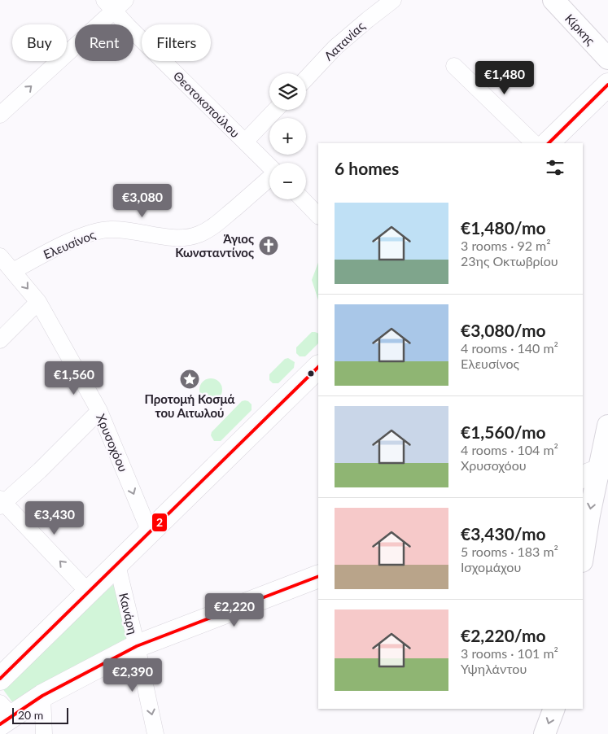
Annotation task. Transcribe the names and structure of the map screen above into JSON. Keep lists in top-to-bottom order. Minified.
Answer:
{"streets":{"street":["Κίρκης","Λατανίας","Θεοτοκοπούλου","Ελευσίνος","Χρυσοχόου","Κανάρη"]},"crossings":[["Ελευσίνος","Χρυσοχόου"]],"places":{"church":["Άγιος Κωνσταντίνος"],"place":["Προτομή Κοσμά του Αιτωλού"]},"lines":["transit line 2"],"scale_bar":"20 m","page":{"chip":["Buy","Rent","Filters"],"price":["€1,480","€3,080","€1,560","€3,430","€2,220","€2,390"],"map_buttons":["+","−"],"heading":"6 homes","list":[{"name":"€1,480/mo","note":"3 rooms · 92 m² · 23ης Οκτωβρίου"},{"name":"€3,080/mo","note":"4 rooms · 140 m² · Ελευσίνος"},{"name":"€1,560/mo","note":"4 rooms · 104 m² · Χρυσοχόου"},{"name":"€3,430/mo","note":"5 rooms · 183 m² · Ισχομάχου"},{"name":"€2,220/mo","note":"3 rooms · 101 m² · Υψηλάντου"}],"scale":"20 m"}}
